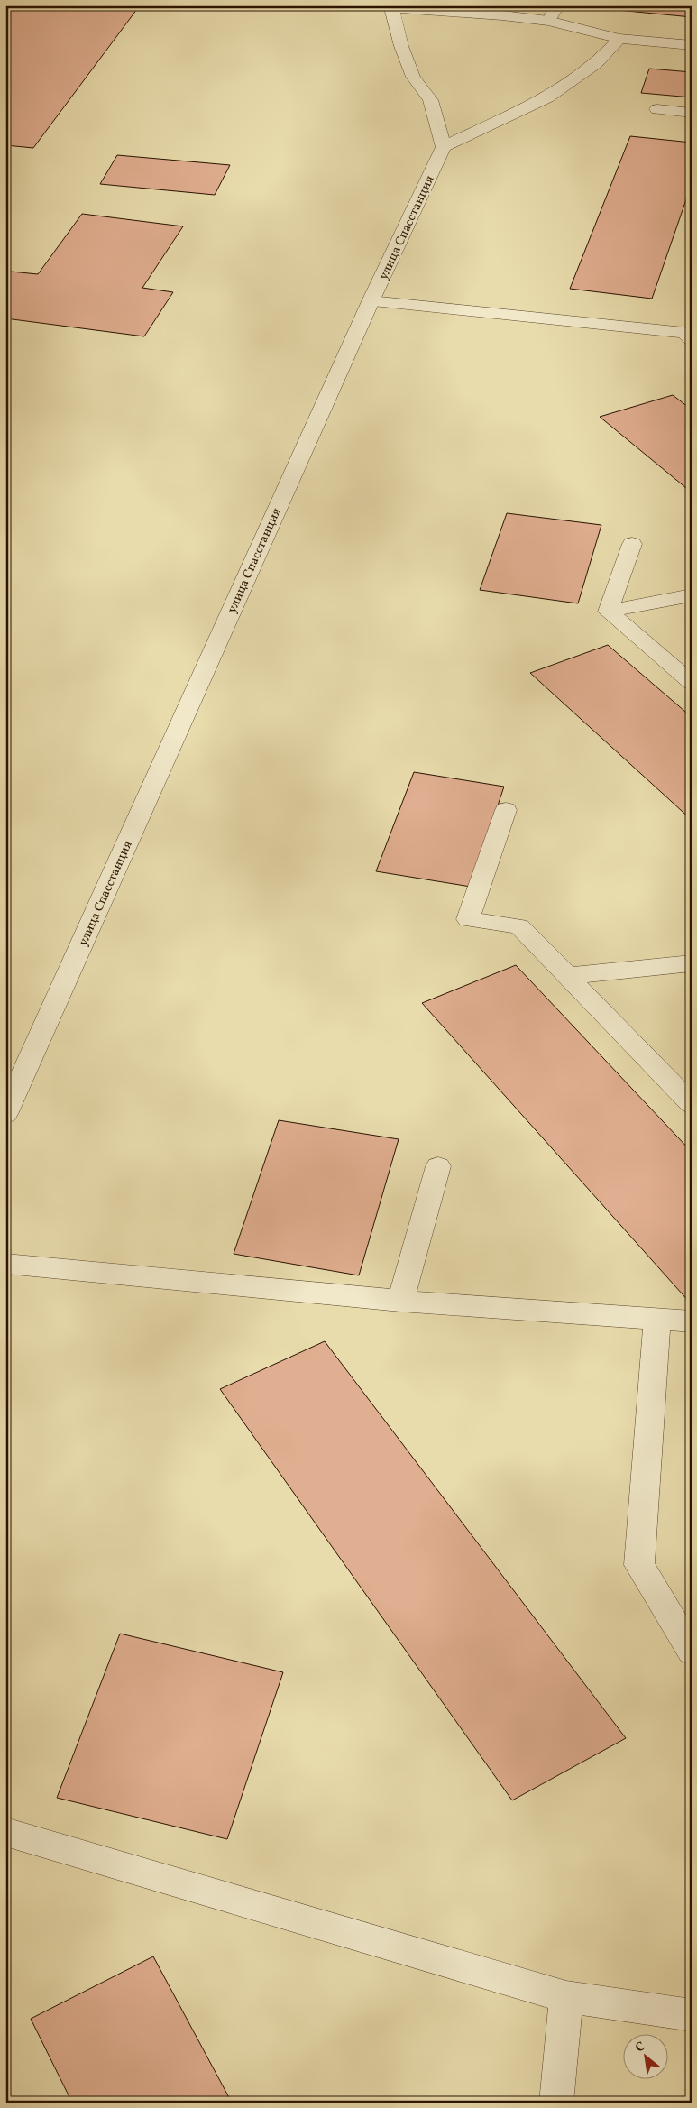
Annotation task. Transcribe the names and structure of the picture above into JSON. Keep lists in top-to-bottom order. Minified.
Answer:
{"streets":{"street":["улица Спасстанция"]},"north":"top left"}
